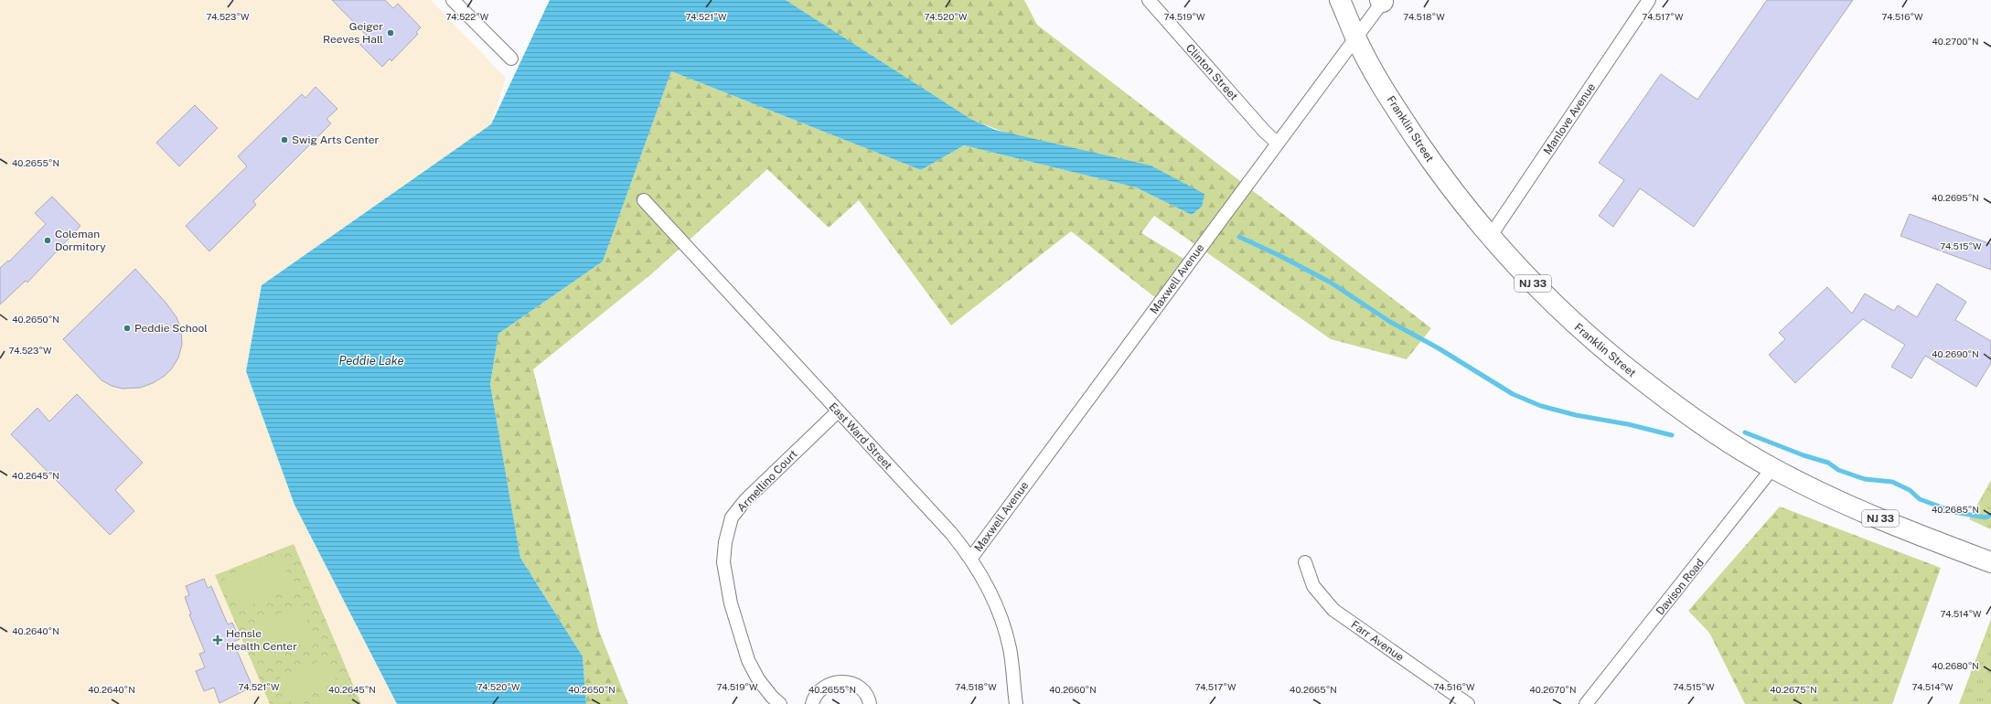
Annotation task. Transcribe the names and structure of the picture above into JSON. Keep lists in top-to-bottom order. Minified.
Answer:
{"streets":{"main road":["Franklin Street","NJ 33"],"street":["Clinton Street","Manlove Avenue","Maxwell Avenue","East Ward Street","Armellino Court","Davison Road","Farr Avenue"]},"crossings":[["Clinton Street","Maxwell Avenue"],["Manlove Avenue","Franklin Street"],["Franklin Street","Maxwell Avenue"],["Franklin Street","Davison Road"],["Maxwell Avenue","East Ward Street"],["East Ward Street","Armellino Court"]],"water":["Peddie Lake"],"places":{"other":["Geiger Reeves Hall","Swig Arts Center","Coleman Dormitory","Peddie School"],"health":["Hensle Health Center"]},"coordinates":["74.522°W","74.521°W","74.520°W","74.518°W","74.517°W","74.523°W","74.519°W","74.516°W","40.2700°N","40.2655°N","40.2695°N","74.515°W","40.2650°N","40.2690°N","40.2645°N","40.2685°N","74.514°W","40.2640°N","40.2680°N","40.2660°N","40.2665°N","40.2670°N","40.2675°N"]}
